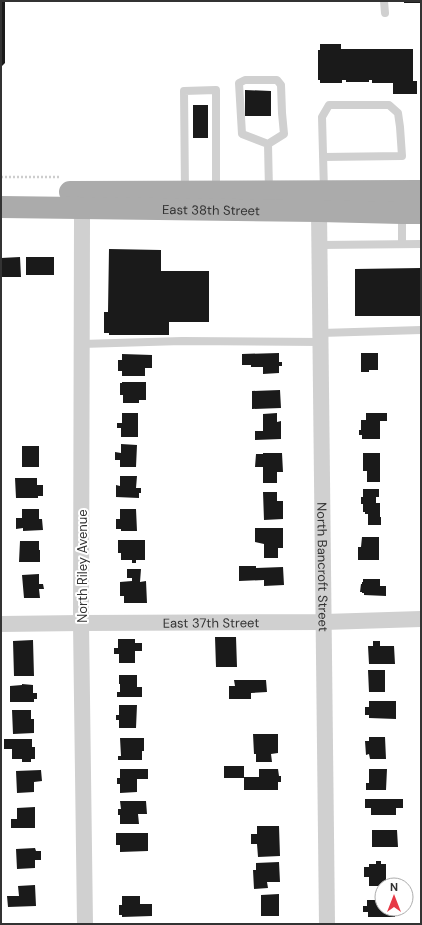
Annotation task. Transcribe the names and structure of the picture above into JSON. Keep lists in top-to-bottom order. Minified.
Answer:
{"streets":{"main road":["East 38th Street"],"street":["North Riley Avenue","North Bancroft Street","East 37th Street"]},"crossings":[["East 38th Street","North Riley Avenue"],["East 38th Street","North Bancroft Street"],["North Riley Avenue","East 37th Street"],["North Bancroft Street","East 37th Street"]],"north":"top"}
